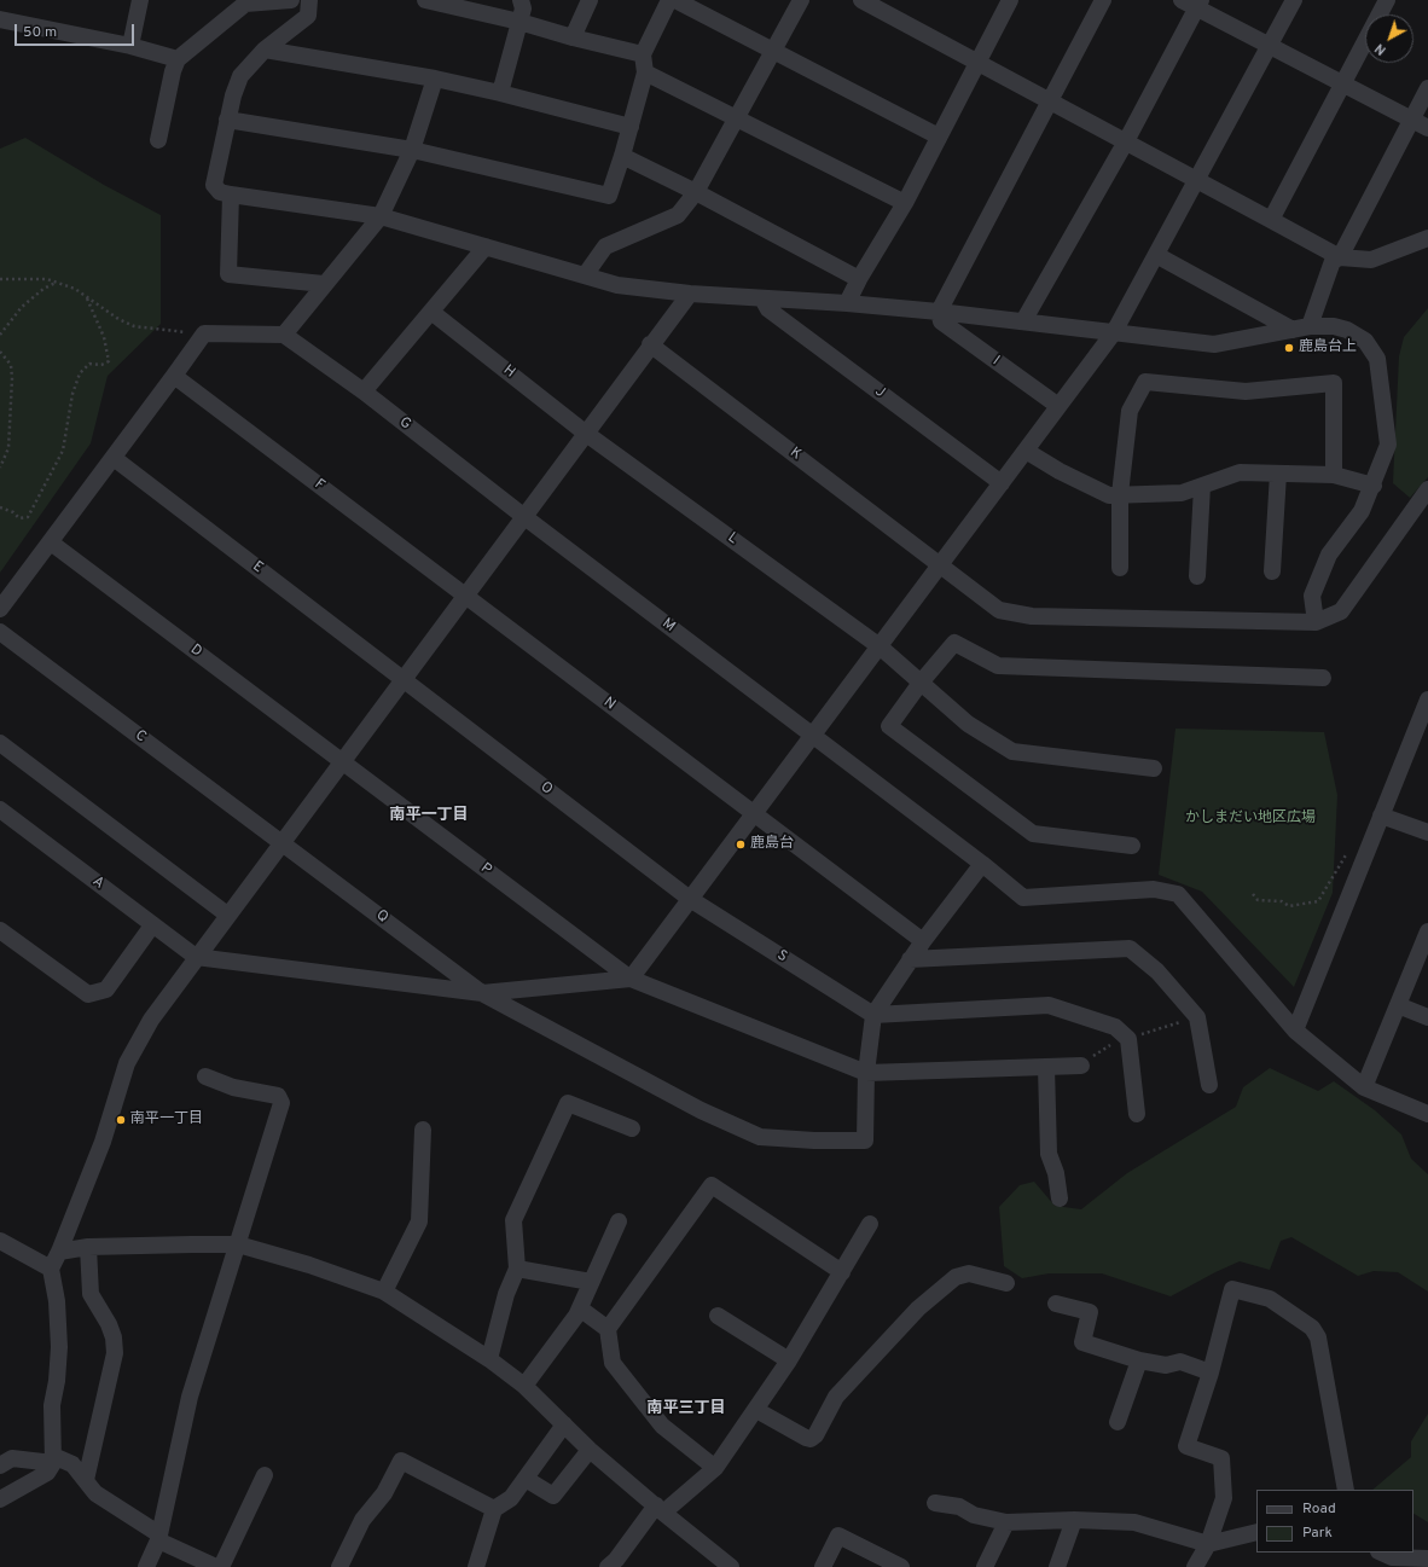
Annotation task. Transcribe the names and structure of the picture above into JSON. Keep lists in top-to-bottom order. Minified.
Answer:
{"streets":{"street":["I","H","J","G","K","F","L","E","M","D","N","C","O","P","A","Q","S"]},"crossings":[["H","L"],["G","M"],["F","N"],["E","O"],["D","P"],["C","Q"],["O","S"]],"districts":["南平一丁目","南平三丁目"],"parks":["かしまだい地区広場"],"places":["鹿島台上","鹿島台","南平一丁目"],"legend":["Road","Park"],"scale_bar":"50 m","north":"bottom left"}
